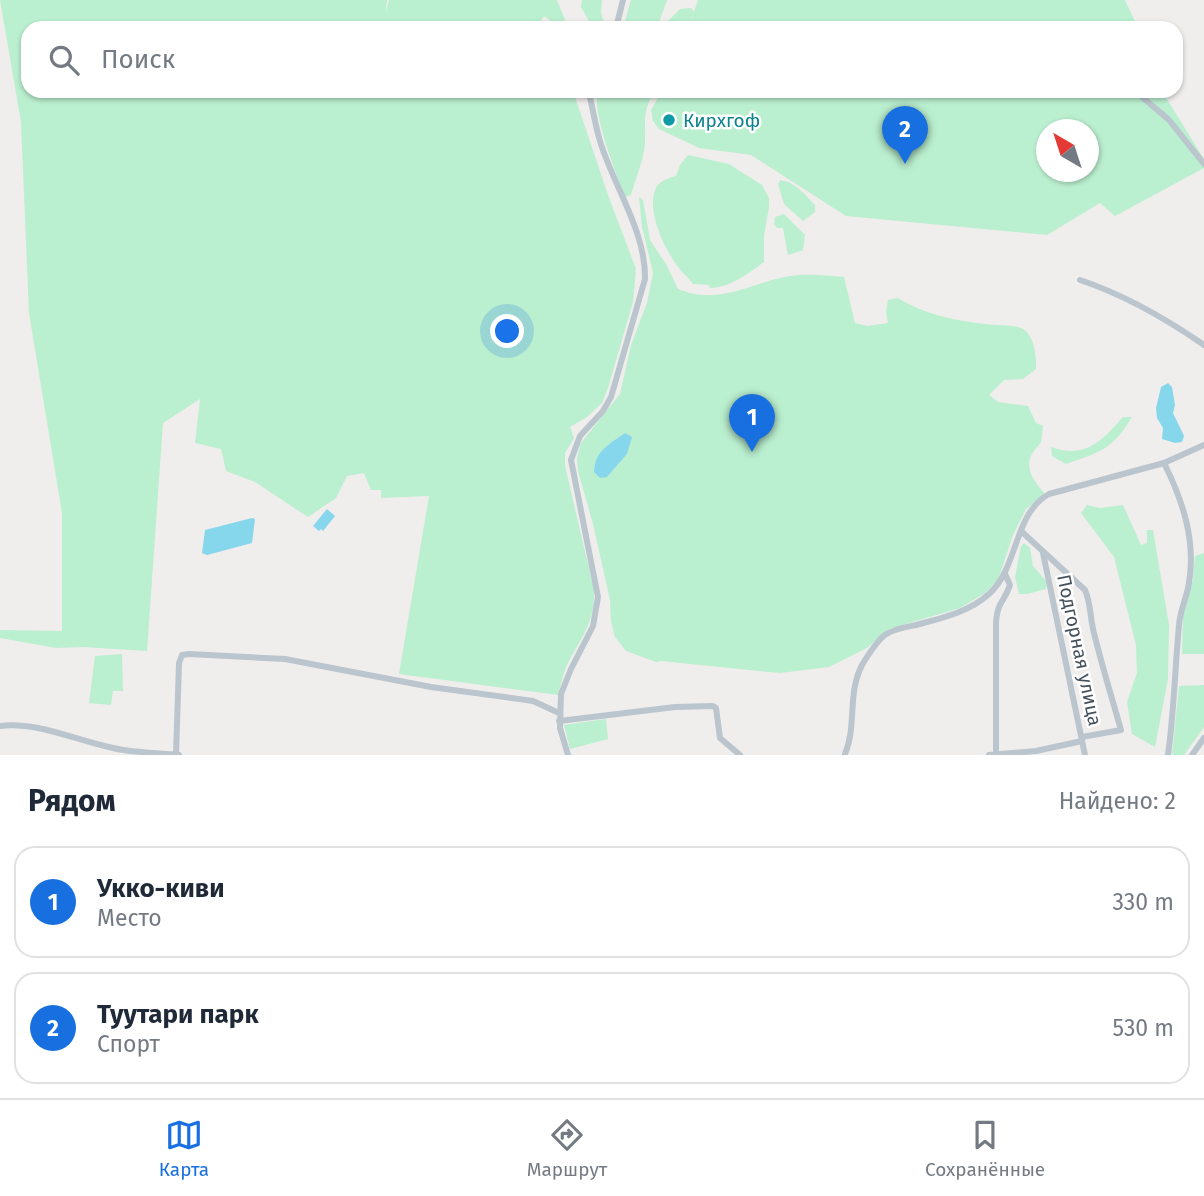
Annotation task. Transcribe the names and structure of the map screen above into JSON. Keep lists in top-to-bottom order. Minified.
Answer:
{"streets":{"street":["Подгорная улица"]},"places":["Кирхгоф"],"north":"top left","page":{"search":"Поиск","pins":["2","1"],"heading":["Рядом","Найдено: 2"],"list":[{"mark":"1","name":"Укко-киви","note":"Место","value":"330 m"},{"mark":"2","name":"Туутари парк","note":"Спорт","value":"530 m"}],"nav":["Карта","Маршрут","Сохранённые"]}}
